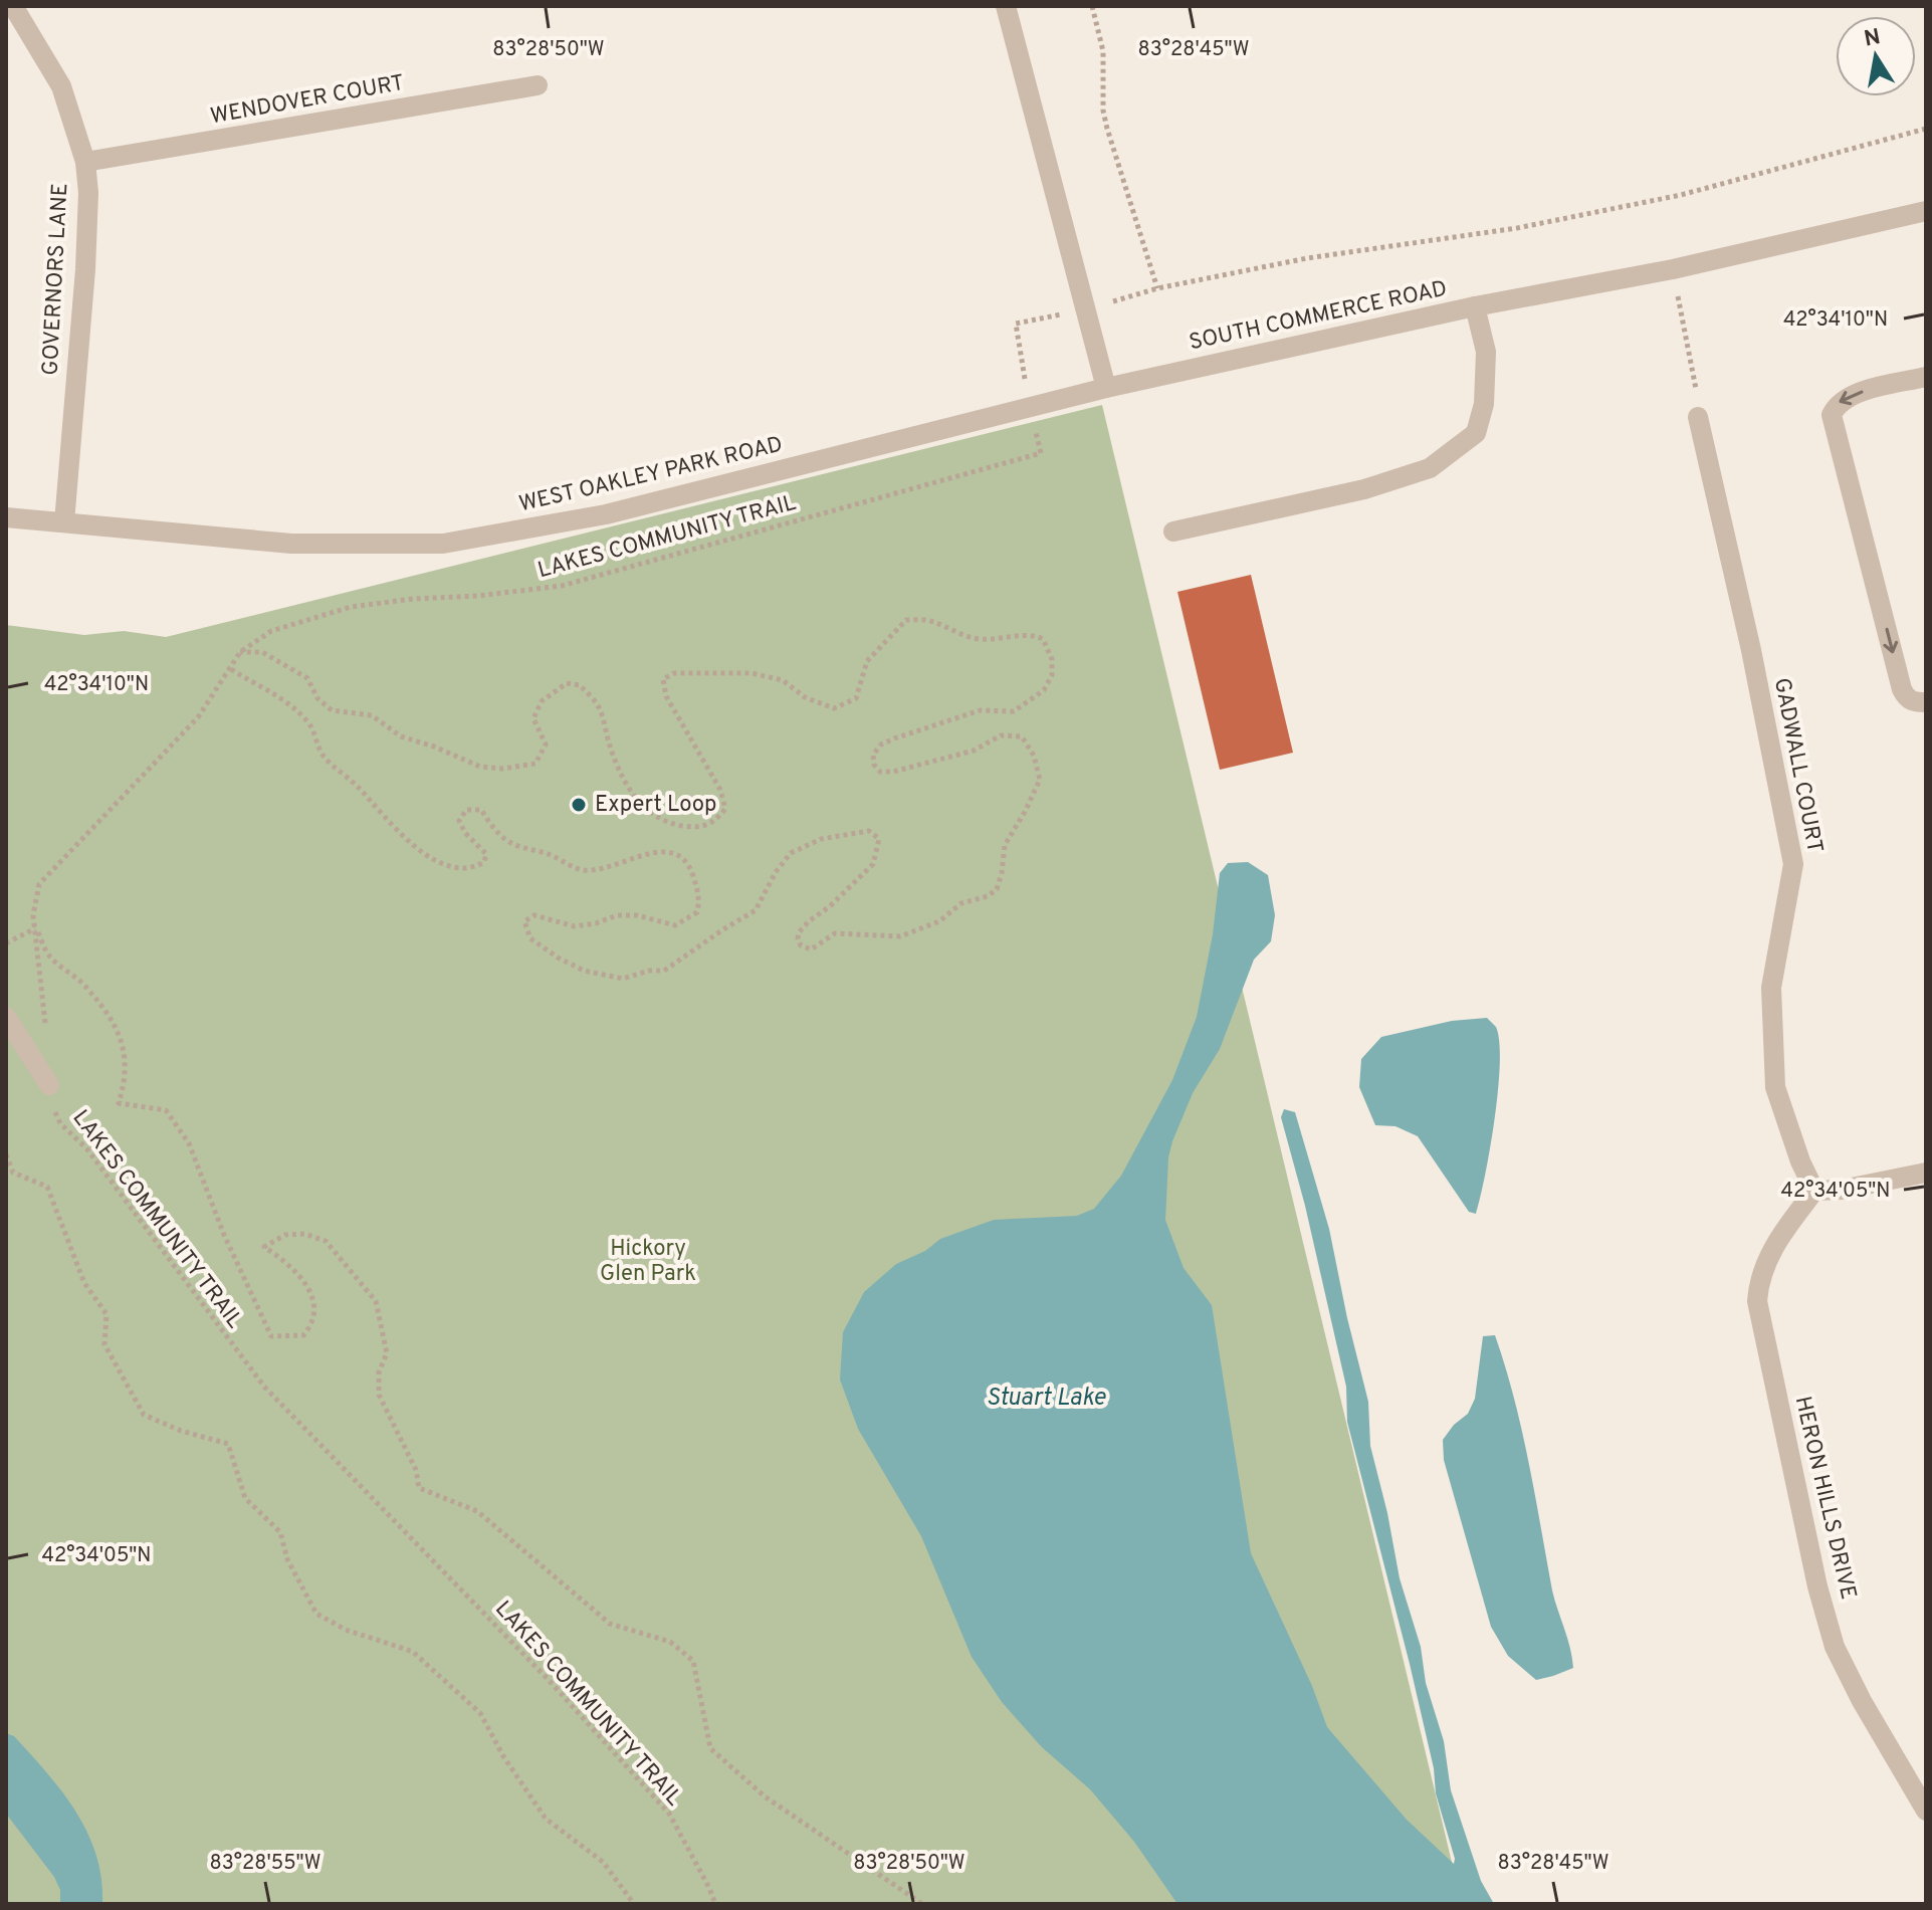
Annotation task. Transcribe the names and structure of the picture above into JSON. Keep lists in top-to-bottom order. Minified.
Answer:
{"streets":{"street":["WENDOVER COURT","GOVERNORS LANE","SOUTH COMMERCE ROAD","WEST OAKLEY PARK ROAD","GADWALL COURT","HERON HILLS DRIVE"],"path":["LAKES COMMUNITY TRAIL"]},"crossings":[["WENDOVER COURT","GOVERNORS LANE"],["GOVERNORS LANE","WEST OAKLEY PARK ROAD"],["SOUTH COMMERCE ROAD","WEST OAKLEY PARK ROAD"],["WEST OAKLEY PARK ROAD","LAKES COMMUNITY TRAIL"],["GADWALL COURT","HERON HILLS DRIVE"]],"water":["Stuart Lake"],"parks":["Hickory Glen Park"],"places":["Expert Loop"],"north":"top","coordinates":["83°28'50\"W","83°28'45\"W","42°34'10\"N","42°34'05\"N","83°28'55\"W"]}
